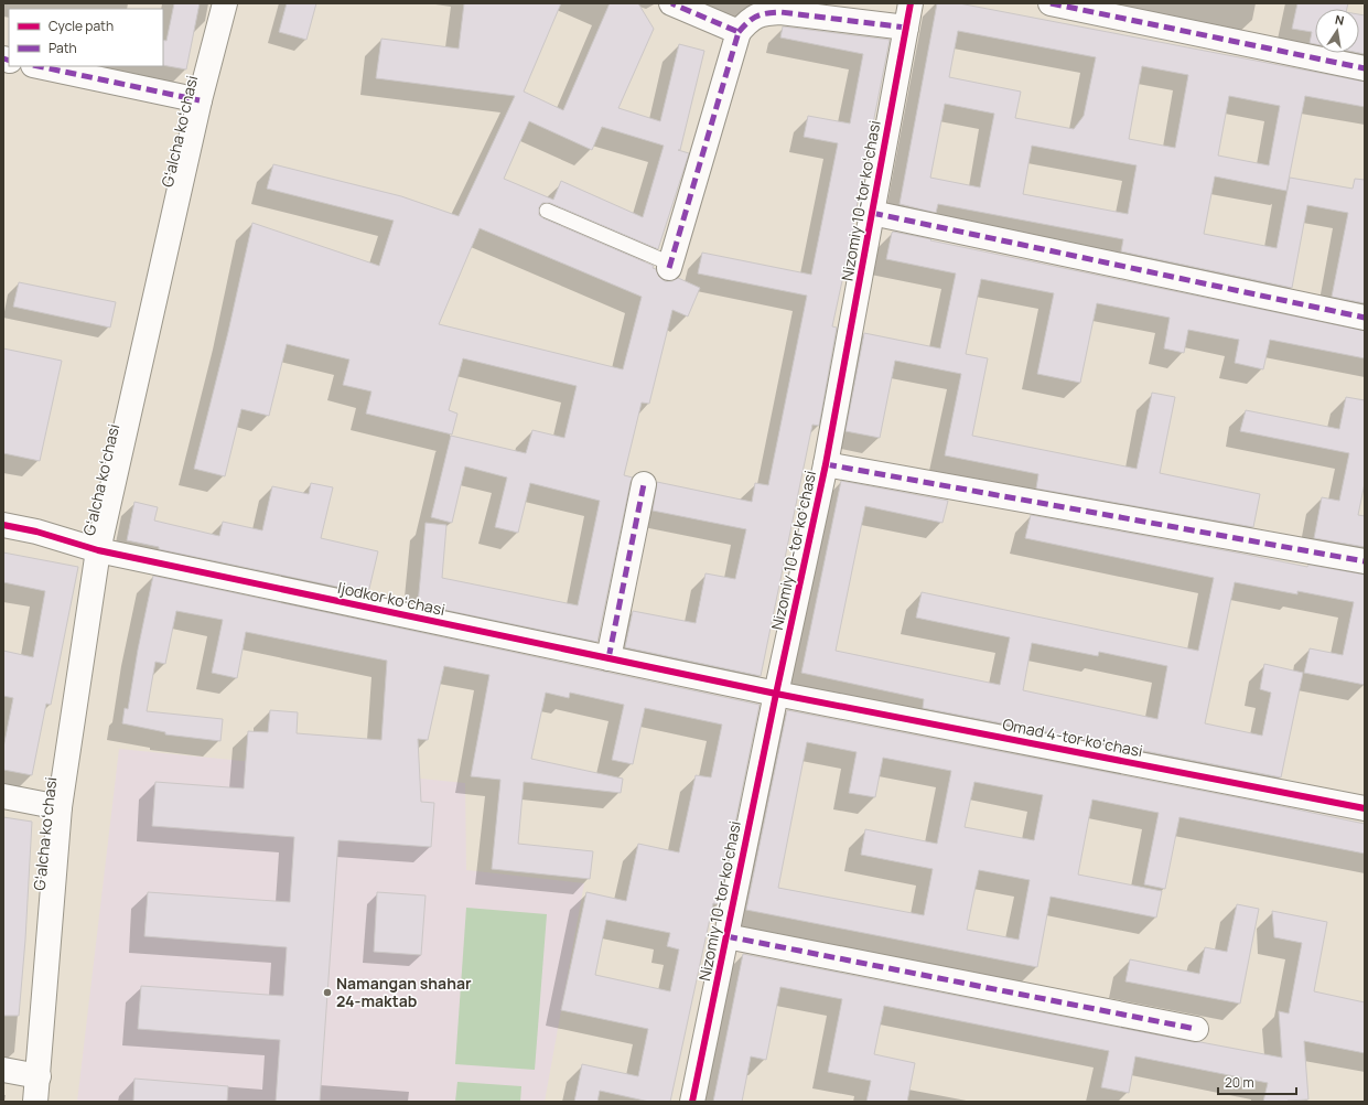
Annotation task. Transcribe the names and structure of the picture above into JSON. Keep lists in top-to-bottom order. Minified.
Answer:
{"streets":{"street":["Gʻalcha koʻchasi","Nizomiy 10-tor koʻchasi","Ijodkor koʻchasi","Omad 4-tor koʻchasi"]},"crossings":[["Gʻalcha koʻchasi","Ijodkor koʻchasi"],["Nizomiy 10-tor koʻchasi","Ijodkor koʻchasi"],["Nizomiy 10-tor koʻchasi","Omad 4-tor koʻchasi"],["Ijodkor koʻchasi","Omad 4-tor koʻchasi"]],"places":["Namangan shahar 24-maktab"],"legend":["Cycle path","Path"],"scale_bar":"20 m","north":"top"}
